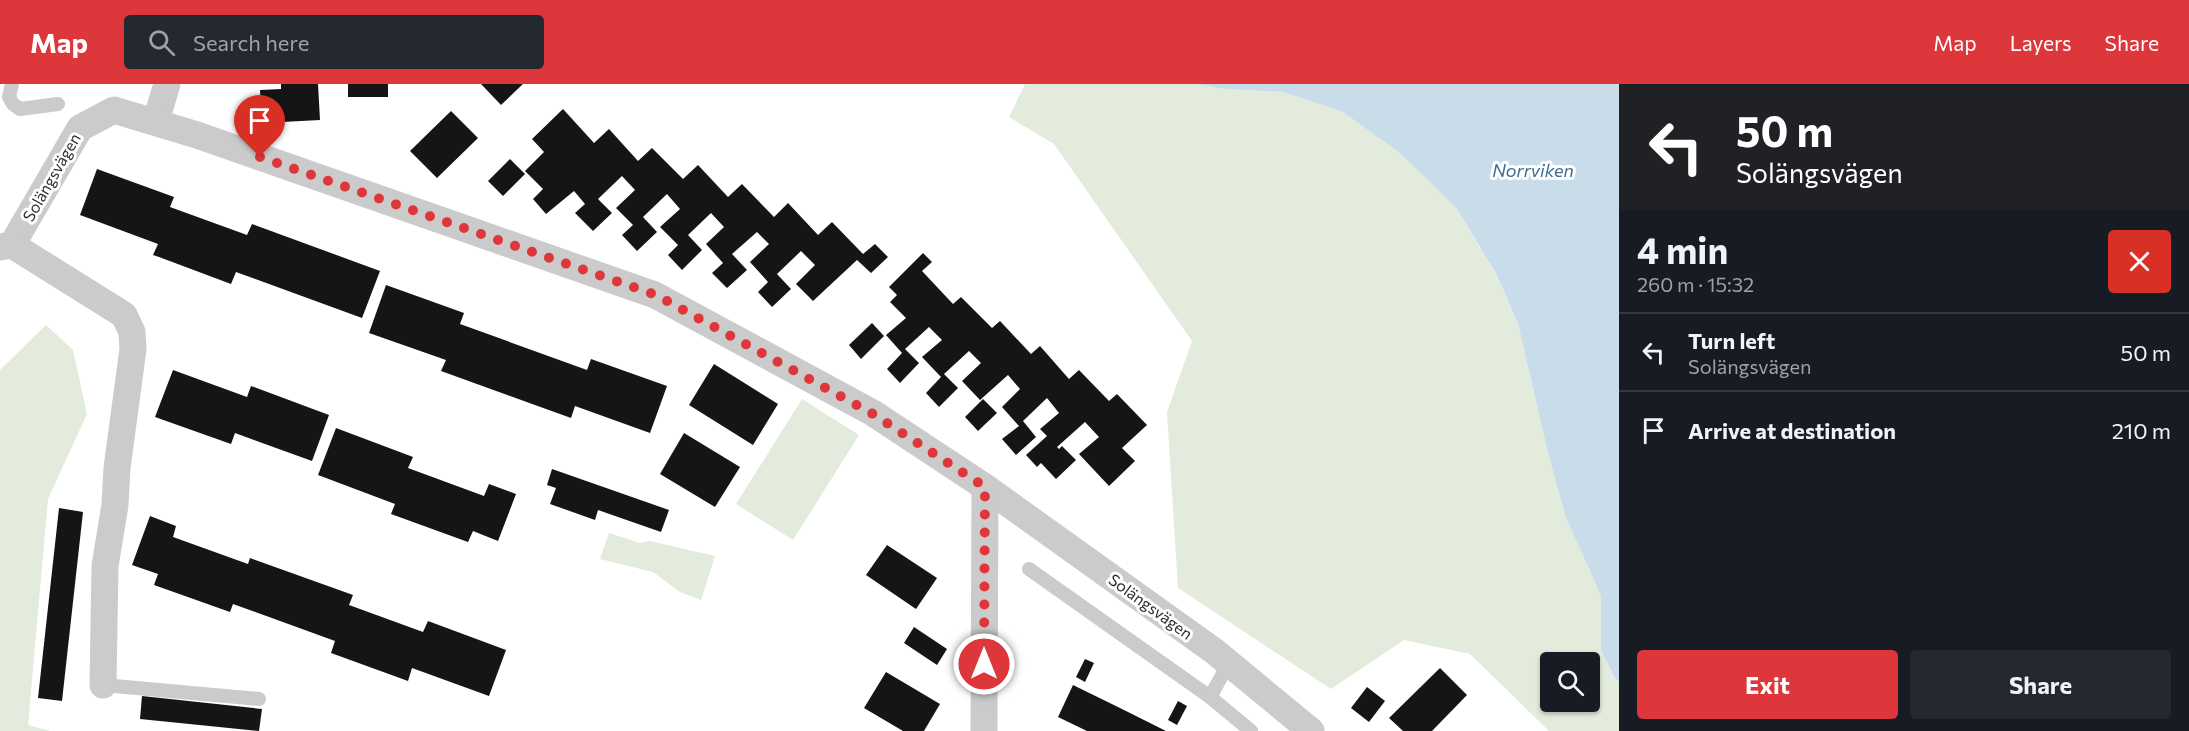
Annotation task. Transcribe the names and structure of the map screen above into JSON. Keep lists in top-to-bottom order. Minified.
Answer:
{"streets":{"street":["Solängsvägen"]},"water":["Norrviken"],"page":{"header":"Map","search":"Search here","nav":["Map","Layers","Share"],"turn":["50 m","Solängsvägen"],"heading":["4 min","260 m · 15:32"],"list":[{"name":"Turn left","note":"Solängsvägen","value":"50 m"},{"name":"Arrive at destination","value":"210 m"}],"buttons":["Exit","Share"]}}
